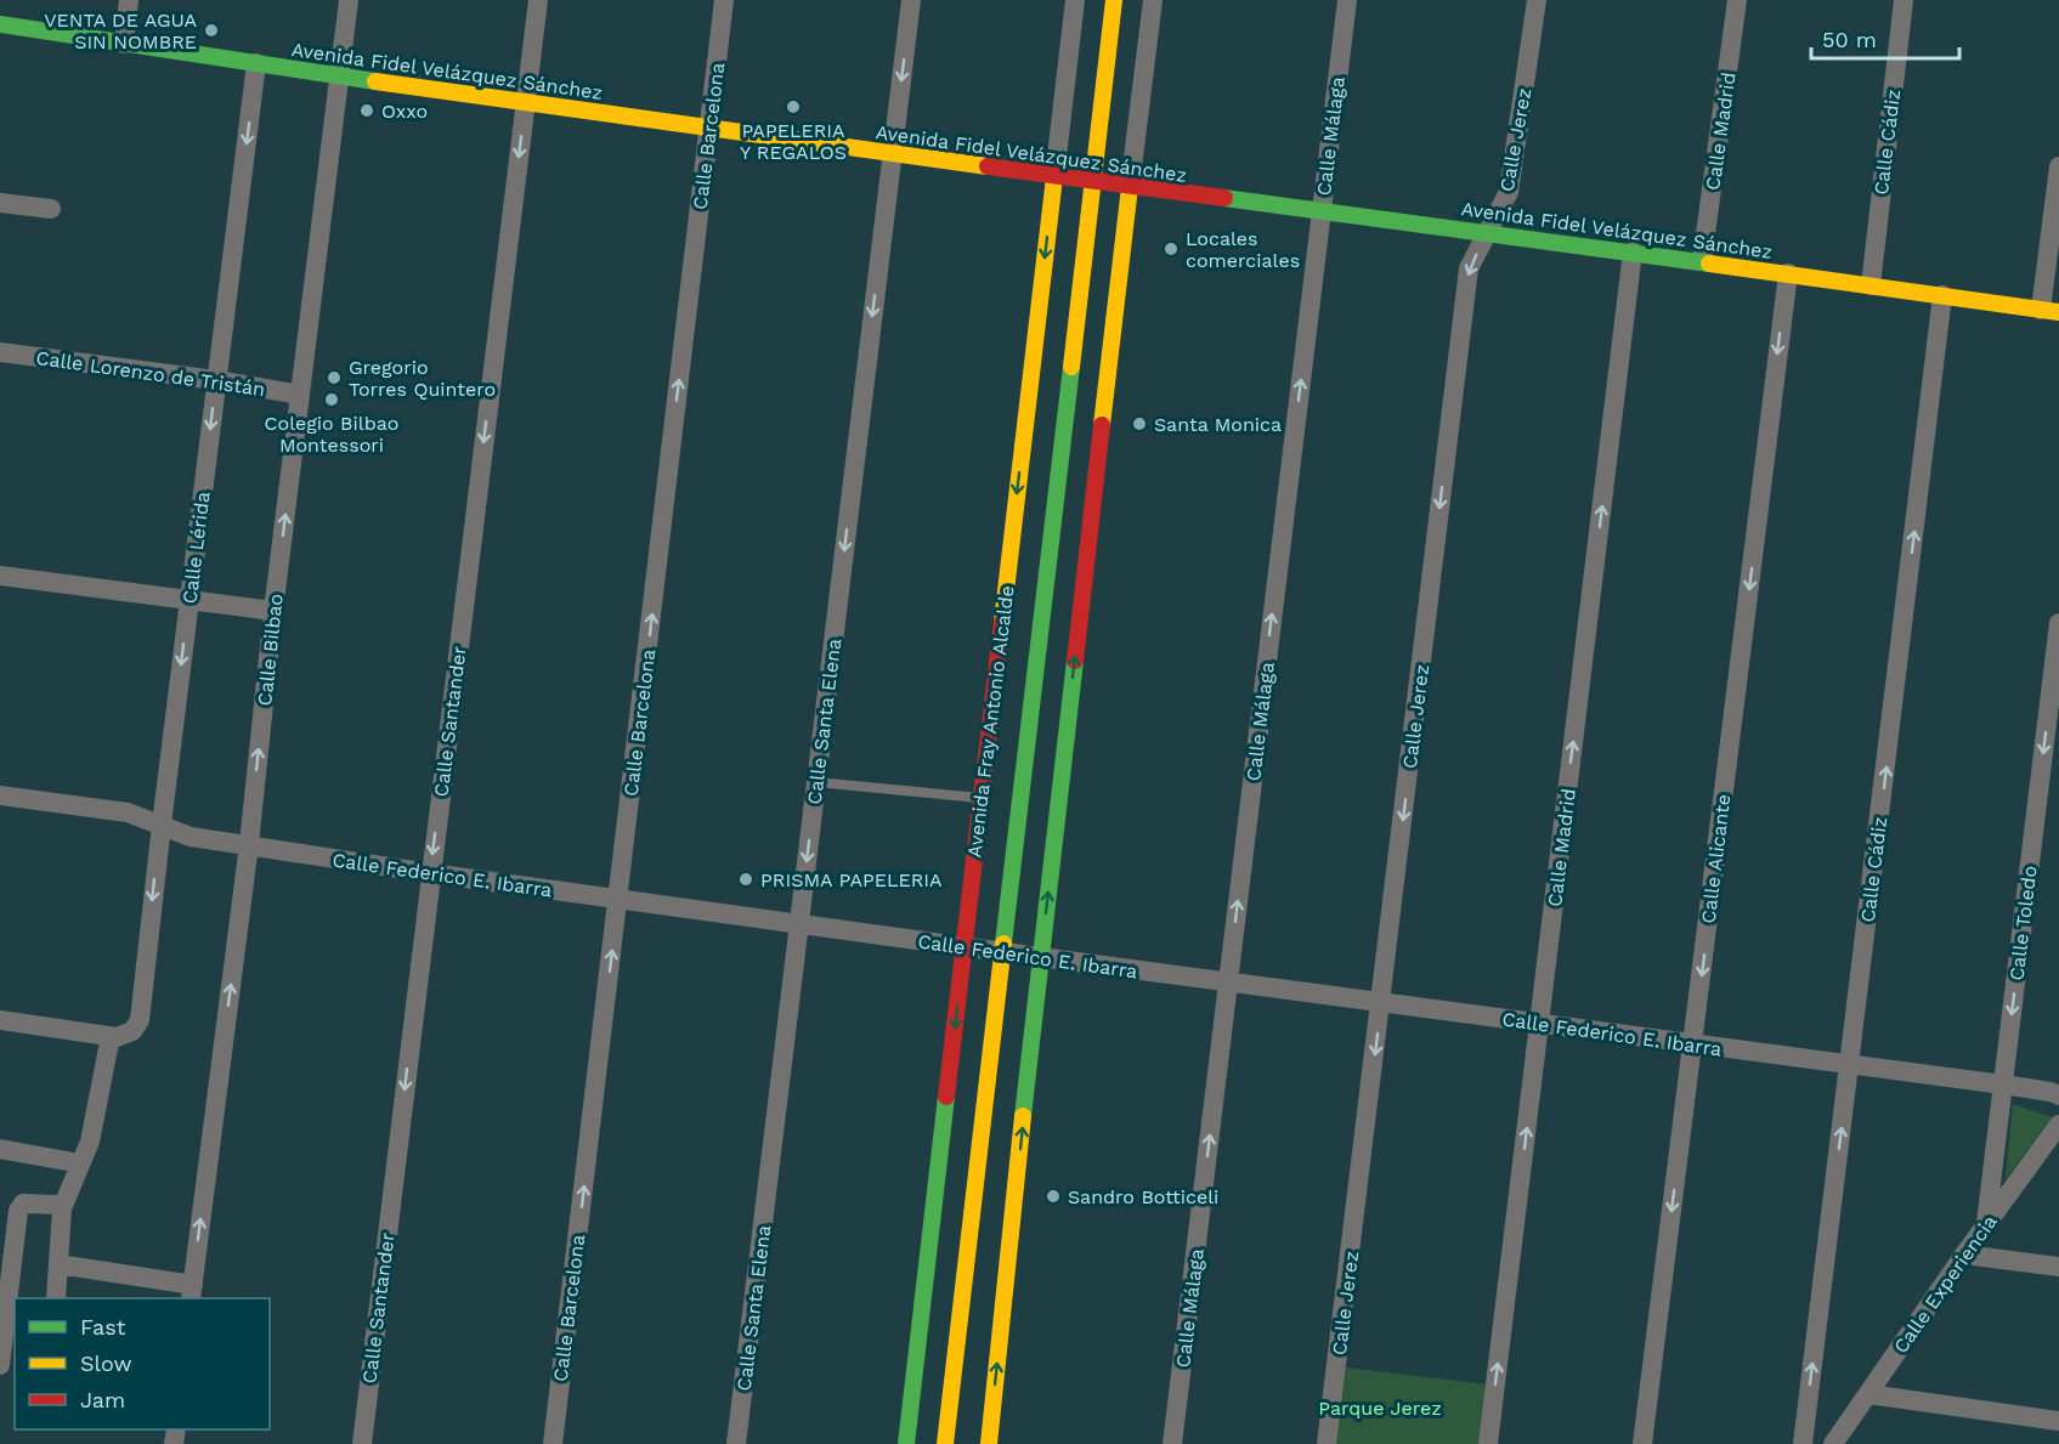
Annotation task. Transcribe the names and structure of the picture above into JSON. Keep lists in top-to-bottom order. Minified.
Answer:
{"streets":{"street":["Avenida Fidel Velázquez Sánchez","Calle Madrid","Calle Barcelona","Calle Málaga","Calle Jerez","Calle Cádiz","Calle Lorenzo de Tristán","Calle Lérida","Calle Bilbao","Calle Santander","Calle Santa Elena","Avenida Fray Antonio Alcalde","Calle Alicante","Calle Federico E. Ibarra","Calle Toledo","Calle Experiencia"]},"crossings":[["Avenida Fidel Velázquez Sánchez","Calle Madrid"],["Avenida Fidel Velázquez Sánchez","Calle Barcelona"],["Avenida Fidel Velázquez Sánchez","Calle Málaga"],["Avenida Fidel Velázquez Sánchez","Calle Jerez"],["Avenida Fidel Velázquez Sánchez","Calle Cádiz"],["Avenida Fidel Velázquez Sánchez","Calle Lérida"],["Avenida Fidel Velázquez Sánchez","Calle Bilbao"],["Avenida Fidel Velázquez Sánchez","Calle Santander"],["Avenida Fidel Velázquez Sánchez","Calle Santa Elena"],["Avenida Fidel Velázquez Sánchez","Avenida Fray Antonio Alcalde"],["Avenida Fidel Velázquez Sánchez","Calle Alicante"],["Calle Madrid","Calle Federico E. Ibarra"],["Calle Barcelona","Calle Federico E. Ibarra"],["Calle Málaga","Calle Federico E. Ibarra"],["Calle Jerez","Calle Federico E. Ibarra"],["Calle Cádiz","Calle Federico E. Ibarra"],["Calle Lorenzo de Tristán","Calle Lérida"],["Calle Lorenzo de Tristán","Calle Bilbao"],["Calle Lérida","Calle Federico E. Ibarra"],["Calle Bilbao","Calle Federico E. Ibarra"],["Calle Santander","Calle Federico E. Ibarra"],["Calle Santa Elena","Calle Federico E. Ibarra"],["Avenida Fray Antonio Alcalde","Calle Federico E. Ibarra"],["Calle Alicante","Calle Federico E. Ibarra"],["Calle Federico E. Ibarra","Calle Toledo"],["Calle Toledo","Calle Experiencia"]],"one_way":["Calle Madrid","Calle Barcelona","Calle Málaga","Calle Jerez","Calle Cádiz","Calle Lérida","Calle Bilbao","Calle Santander","Calle Santa Elena","Calle Alicante","Calle Toledo"],"parks":["Parque Jerez"],"places":["VENTA DE AGUA SIN NOMBRE","PAPELERIA Y REGALOS","Oxxo","Locales comerciales","Gregorio Torres Quintero","Colegio Bilbao Montessori","Santa Monica","PRISMA PAPELERIA","Sandro Botticeli"],"legend":["Fast","Slow","Jam"],"scale_bar":"50 m"}
